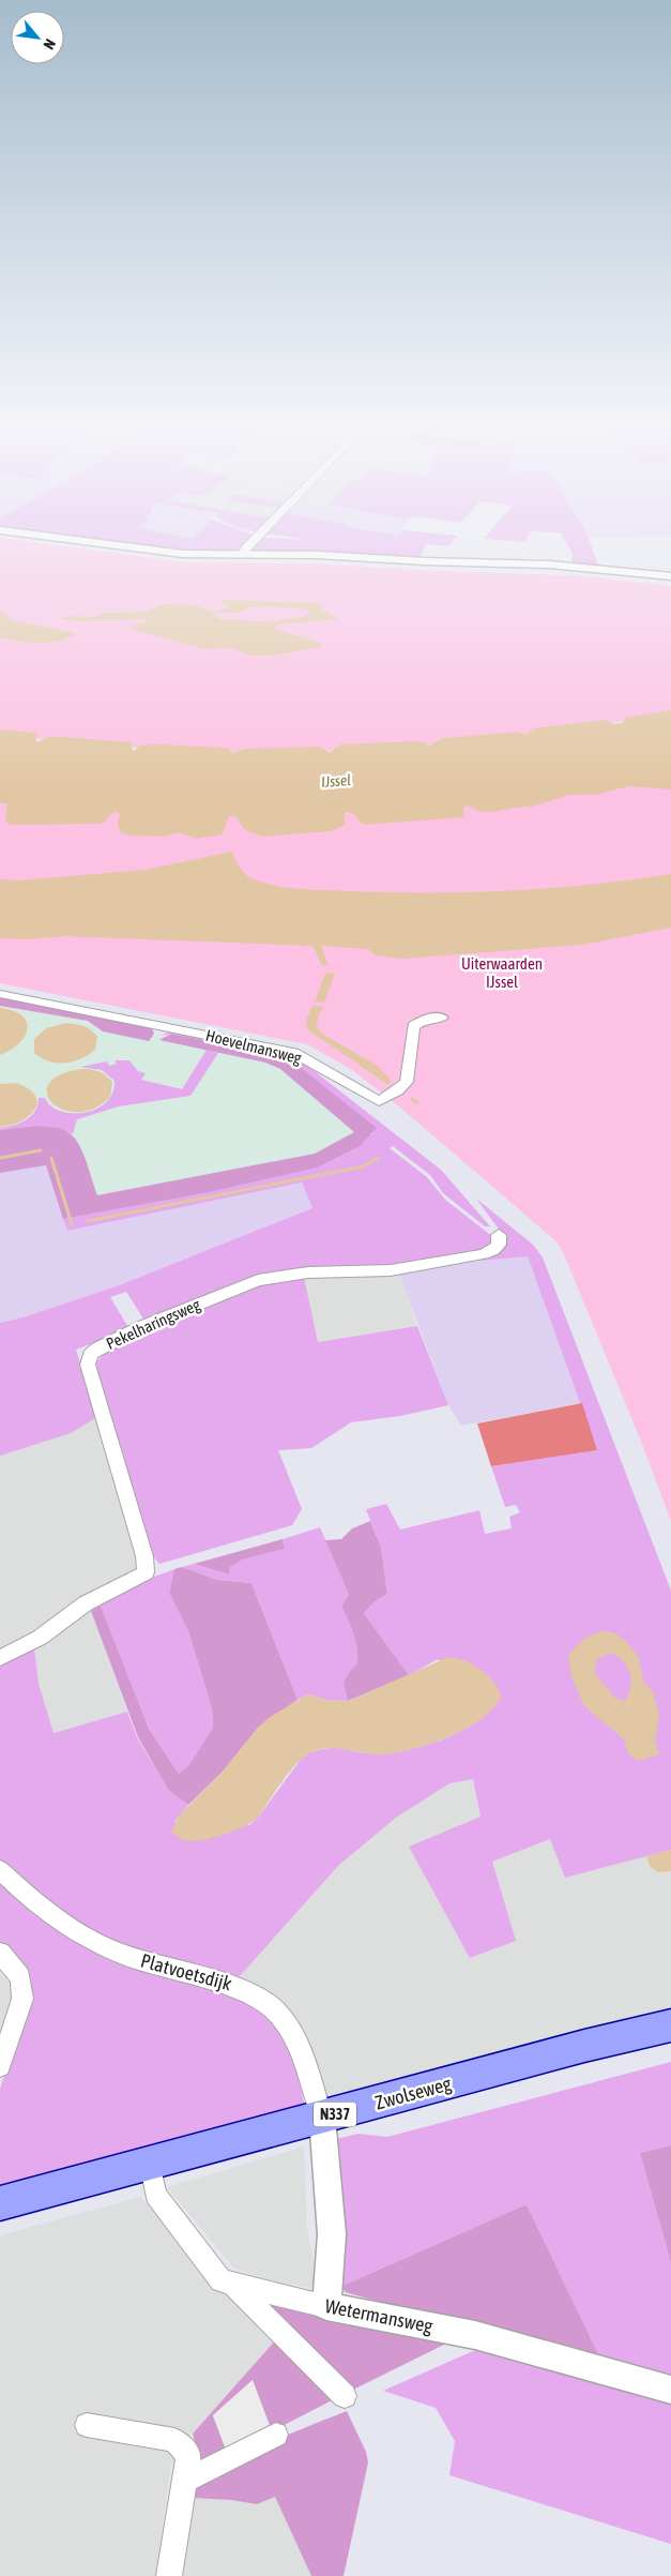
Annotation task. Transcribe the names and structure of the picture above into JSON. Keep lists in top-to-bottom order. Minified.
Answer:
{"streets":{"main road":["Zwolseweg","N337"],"street":["Hoevelmansweg","Pekelharingsweg","Platvoetsdijk","Wetermansweg"]},"crossings":[["Platvoetsdijk","Zwolseweg"],["Zwolseweg","Wetermansweg"]],"water":["IJssel"],"parks":["Uiterwaarden IJssel"],"north":"bottom right"}
